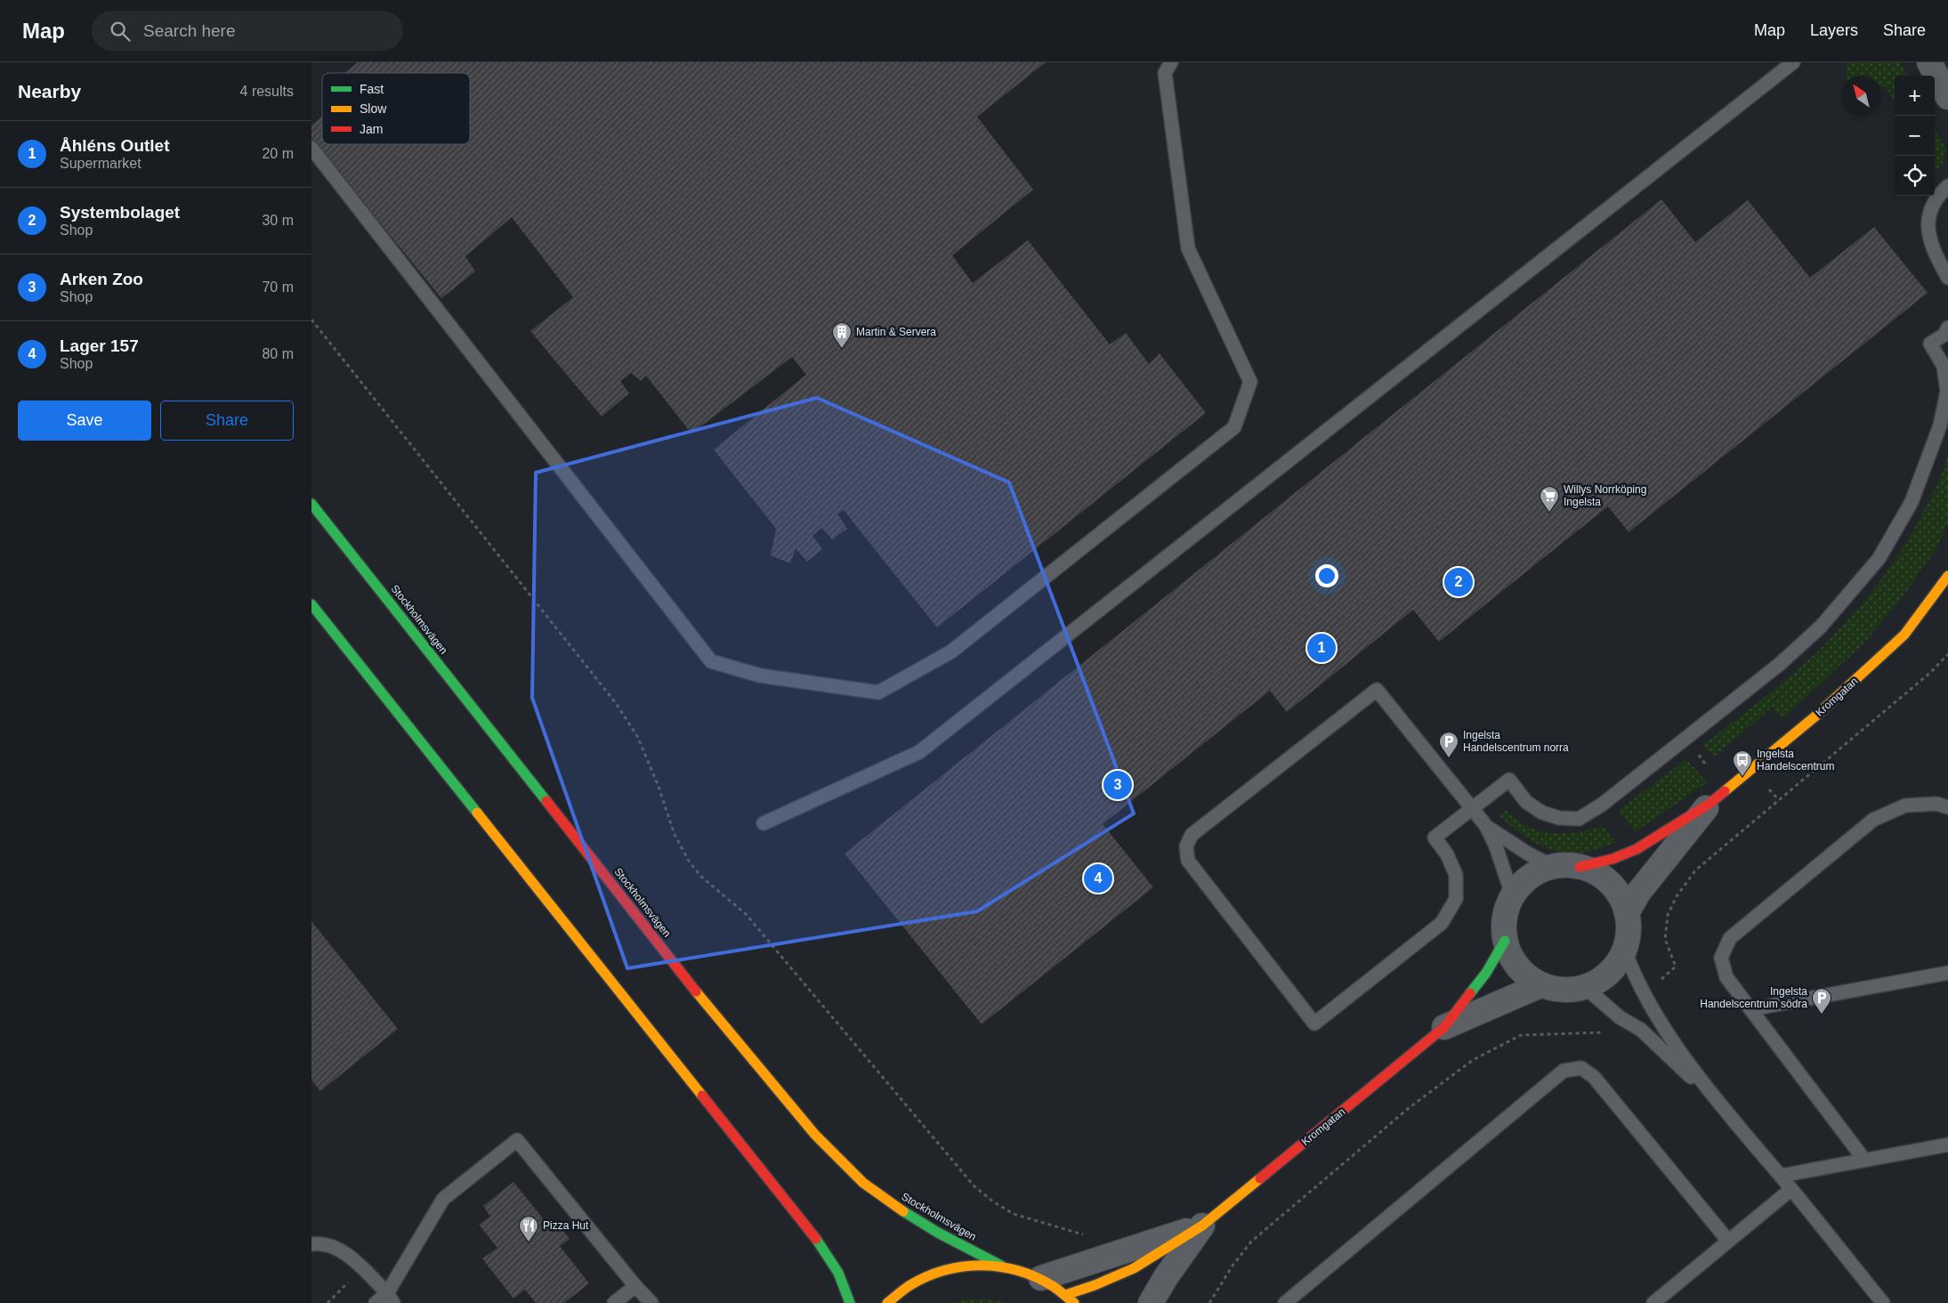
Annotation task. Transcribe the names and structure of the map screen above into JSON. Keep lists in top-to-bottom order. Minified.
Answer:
{"streets":{"main road":["Stockholmsvägen","Kromgatan"]},"places":{"building":["Martin & Servera"],"supermarket":["Willys Norrköping Ingelsta"],"parking":["Ingelsta Handelscentrum norra","Ingelsta Handelscentrum södra"],"bus stop":["Ingelsta Handelscentrum"],"restaurant":["Pizza Hut"]},"legend":["Fast","Slow","Jam"],"north":"top left","page":{"header":"Map","search":"Search here","nav":["Map","Layers","Share"],"heading":["Nearby","4 results"],"map_buttons":["+","−"],"list":[{"mark":"1","name":"Åhléns Outlet","note":"Supermarket","value":"20 m"},{"mark":"2","name":"Systembolaget","note":"Shop","value":"30 m"},{"mark":"3","name":"Arken Zoo","note":"Shop","value":"70 m"},{"mark":"4","name":"Lager 157","note":"Shop","value":"80 m"}],"buttons":["Save","Share"],"pins":["2","1","3","4"]}}
